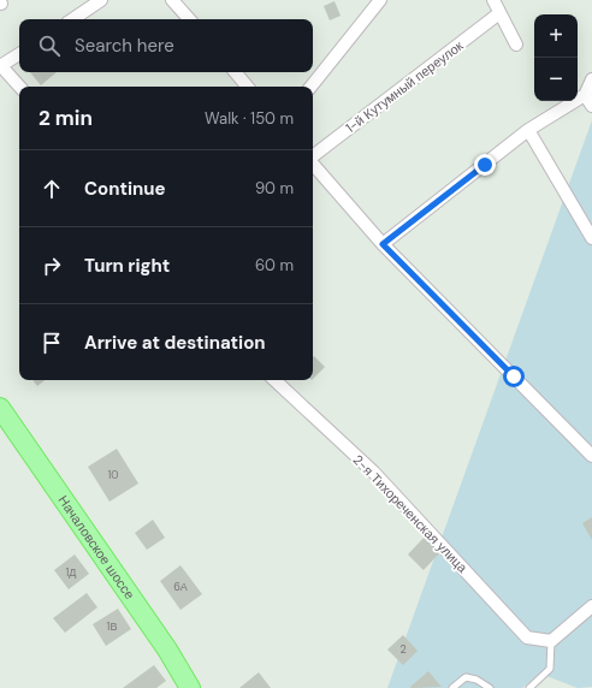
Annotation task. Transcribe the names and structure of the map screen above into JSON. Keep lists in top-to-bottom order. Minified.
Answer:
{"streets":{"main road":["Началовское шоссе"],"street":["1-й Кутумный переулок","2-я Тихореченская улица"]},"house_numbers":["10","1Д","6А","1В","2"],"page":{"map_buttons":["+","−"],"search":"Search here","heading":["2 min","Walk · 150 m"],"list":[["Continue","90 m"],["Turn right","60 m"],"Arrive at destination"]}}
